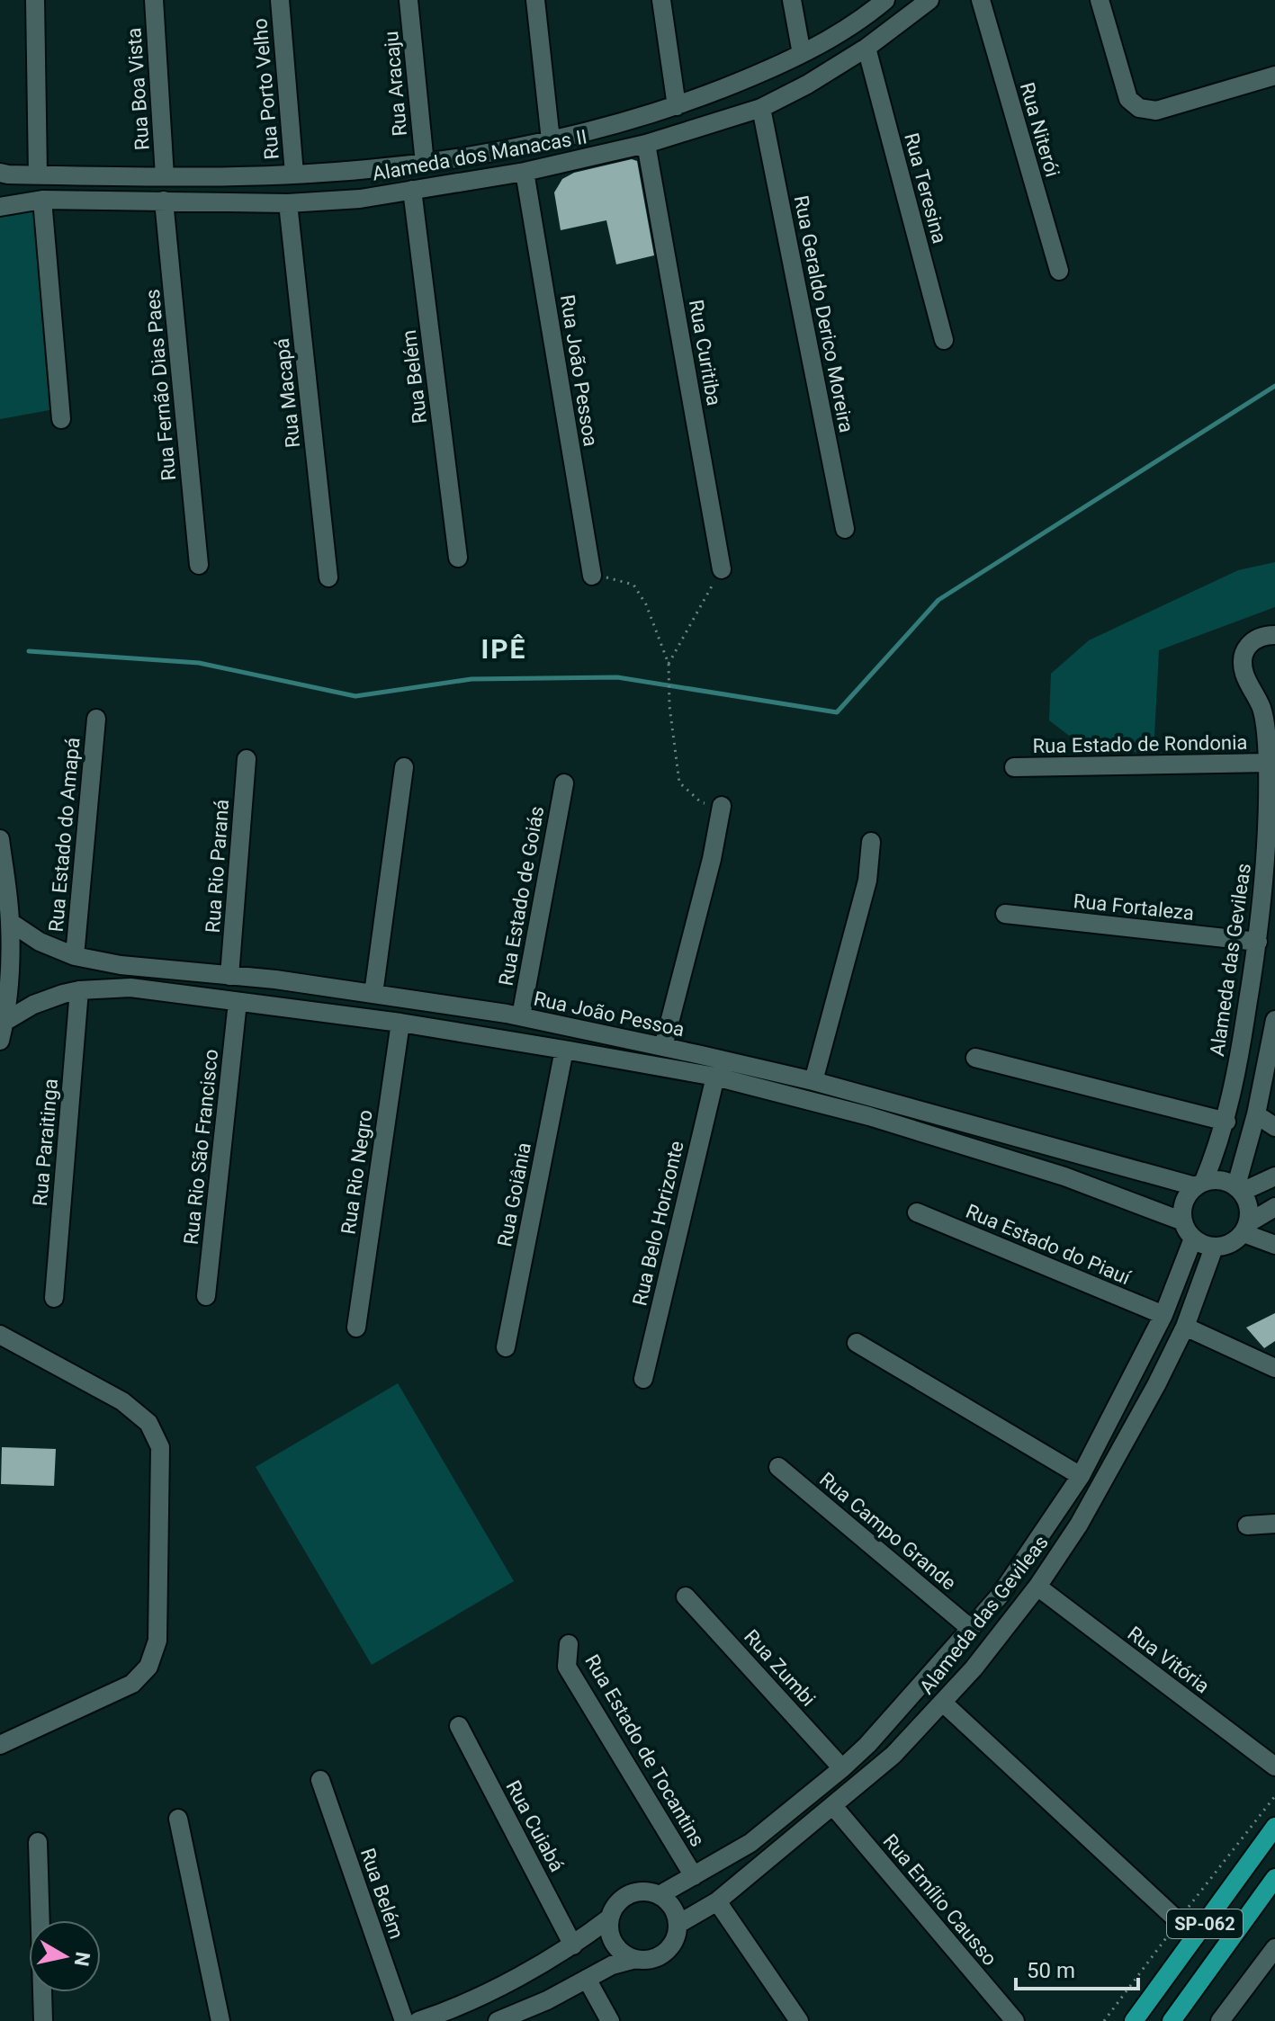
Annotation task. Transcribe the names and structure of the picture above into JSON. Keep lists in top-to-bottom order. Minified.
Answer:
{"streets":{"main road":["SP-062"],"street":["Rua Aracaju","Rua Boa Vista","Rua Porto Velho","Rua Niterói","Alameda dos Manacas II","Rua Teresina","Rua Geraldo Derico Moreira","Rua Curitiba","Rua João Pessoa","Rua Belém","Rua Fernão Dias Paes","Rua Macapá","Rua Estado de Rondonia","Rua Estado do Amapá","Rua Rio Paraná","Rua Estado de Goiás","Rua Fortaleza","Alameda das Gevileas","Rua Paraitinga","Rua Rio São Francisco","Rua Rio Negro","Rua Goiânia","Rua Belo Horizonte","Rua Estado do Piauí","Rua Campo Grande","Rua Vitória","Rua Zumbi","Rua Estado de Tocantins","Rua Cuiabá","Rua Emílio Causso"]},"crossings":[["Rua Aracaju","Alameda dos Manacas II"],["Rua Boa Vista","Alameda dos Manacas II"],["Rua Porto Velho","Alameda dos Manacas II"],["Alameda dos Manacas II","Rua Teresina"],["Alameda dos Manacas II","Rua Geraldo Derico Moreira"],["Alameda dos Manacas II","Rua Curitiba"],["Alameda dos Manacas II","Rua João Pessoa"],["Alameda dos Manacas II","Rua Belém"],["Alameda dos Manacas II","Rua Fernão Dias Paes"],["Alameda dos Manacas II","Rua Macapá"],["Rua João Pessoa","Rua Estado do Amapá"],["Rua João Pessoa","Rua Rio Paraná"],["Rua João Pessoa","Rua Estado de Goiás"],["Rua João Pessoa","Alameda das Gevileas"],["Rua João Pessoa","Rua Paraitinga"],["Rua João Pessoa","Rua Rio São Francisco"],["Rua João Pessoa","Rua Rio Negro"],["Rua João Pessoa","Rua Goiânia"],["Rua João Pessoa","Rua Belo Horizonte"],["Rua Estado de Rondonia","Alameda das Gevileas"],["Rua Fortaleza","Alameda das Gevileas"],["Alameda das Gevileas","Rua Estado do Piauí"],["Alameda das Gevileas","Rua Campo Grande"],["Alameda das Gevileas","Rua Vitória"],["Alameda das Gevileas","Rua Zumbi"],["Alameda das Gevileas","Rua Estado de Tocantins"],["Alameda das Gevileas","Rua Emílio Causso"],["Rua Zumbi","Rua Estado de Tocantins"]],"districts":["IPÊ"],"scale_bar":"50 m","north":"right"}
